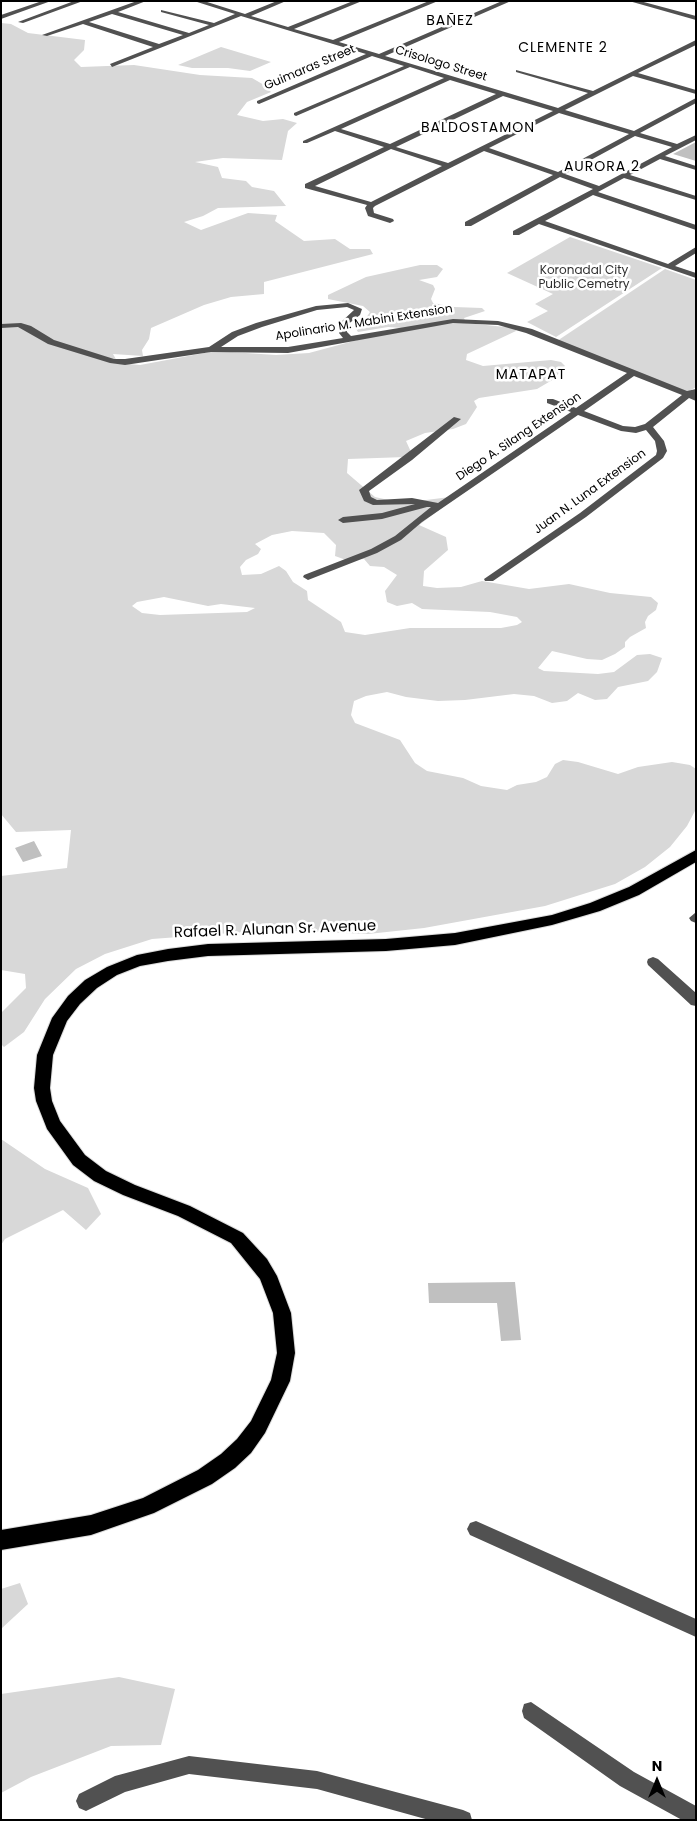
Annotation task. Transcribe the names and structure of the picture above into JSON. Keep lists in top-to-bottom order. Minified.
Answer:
{"streets":{"highway":["Rafael R. Alunan Sr. Avenue"],"street":["Crisologo Street","Guimaras Street","Apolinario M. Mabini Extension","Diego A. Silang Extension","Juan N. Luna Extension"]},"crossings":[["Crisologo Street","Guimaras Street"],["Apolinario M. Mabini Extension","Diego A. Silang Extension"],["Apolinario M. Mabini Extension","Juan N. Luna Extension"]],"districts":["BAÑEZ","CLEMENTE 2","BALDOSTAMON","AURORA 2","MATAPAT"],"parks":["Koronadal City Public Cemetry"],"north":"top"}
